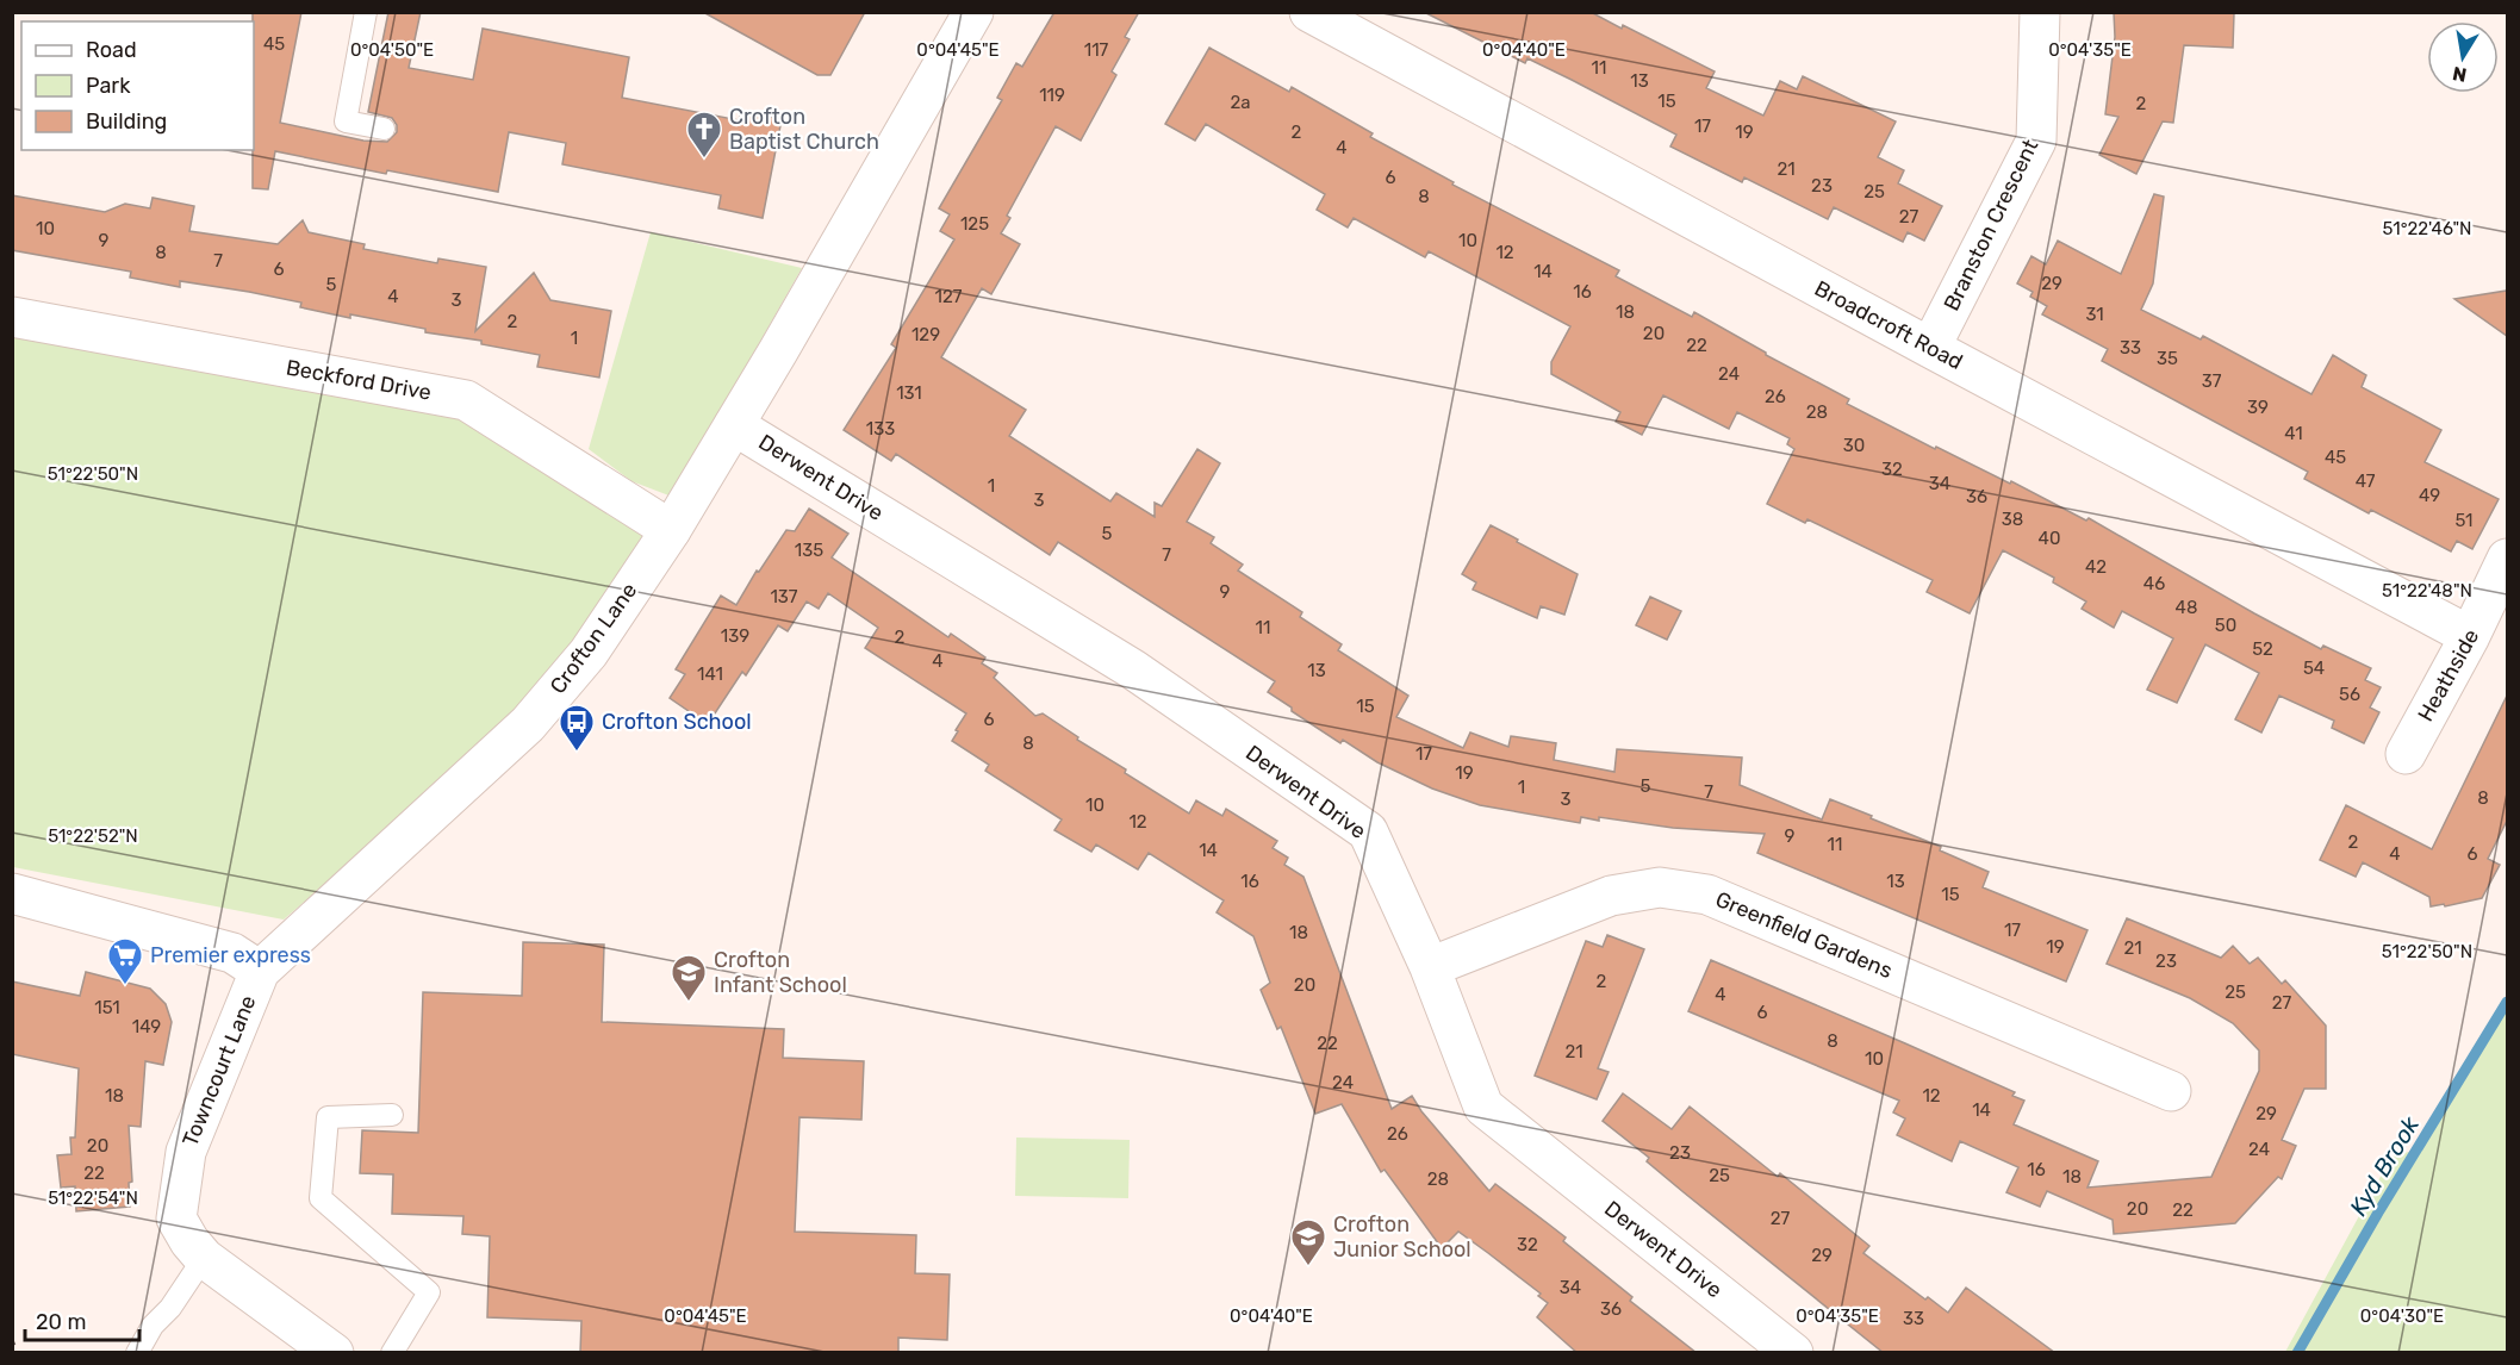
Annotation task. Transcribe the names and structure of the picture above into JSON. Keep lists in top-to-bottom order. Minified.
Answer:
{"streets":{"street":["Branston Crescent","Broadcroft Road","Beckford Drive","Derwent Drive","Crofton Lane","Heathside","Greenfield Gardens","Towncourt Lane"]},"crossings":[["Branston Crescent","Broadcroft Road"],["Broadcroft Road","Heathside"],["Beckford Drive","Crofton Lane"],["Derwent Drive","Crofton Lane"],["Derwent Drive","Greenfield Gardens"],["Crofton Lane","Towncourt Lane"]],"water":["Kyd Brook"],"places":{"church":["Crofton Baptist Church"],"bus stop":["Crofton School"],"supermarket":["Premier express"],"school or university":["Crofton Infant School","Crofton Junior School"]},"house_numbers":["45","117","11","13","119","15","2a","2","17","2","19","4","21","6","23","25","8","27","125","10","9","10","8","12","7","6","14","29","5","16","4","127","3","18","31","2","20","129","1","22","33","35","24","37","131","26","39","28","133","41","30","45","32","47","34","1","49","36","3","38","51","5","40","135","7","42","46","9","137","48","50","11","139","2","52","4","54","13","141","56","15","6","8","17","19","5","1","7","8","3","10","12","9","2","11","14","4","6","16","13","15","17","18","19","21","23","2","20","25","4","27","151","6","149","8","22","21","10","24","18","12","14","29","26","20","24","23","16","22","25","18","28","20","22","27","32","29","34","36","33"],"legend":["Road","Park","Building"],"scale_bar":"20 m","north":"bottom","coordinates":["0°04'50\"E","0°04'45\"E","0°04'40\"E","0°04'35\"E","51°22'46\"N","51°22'50\"N","51°22'48\"N","51°22'52\"N","51°22'54\"N","0°04'30\"E"]}
